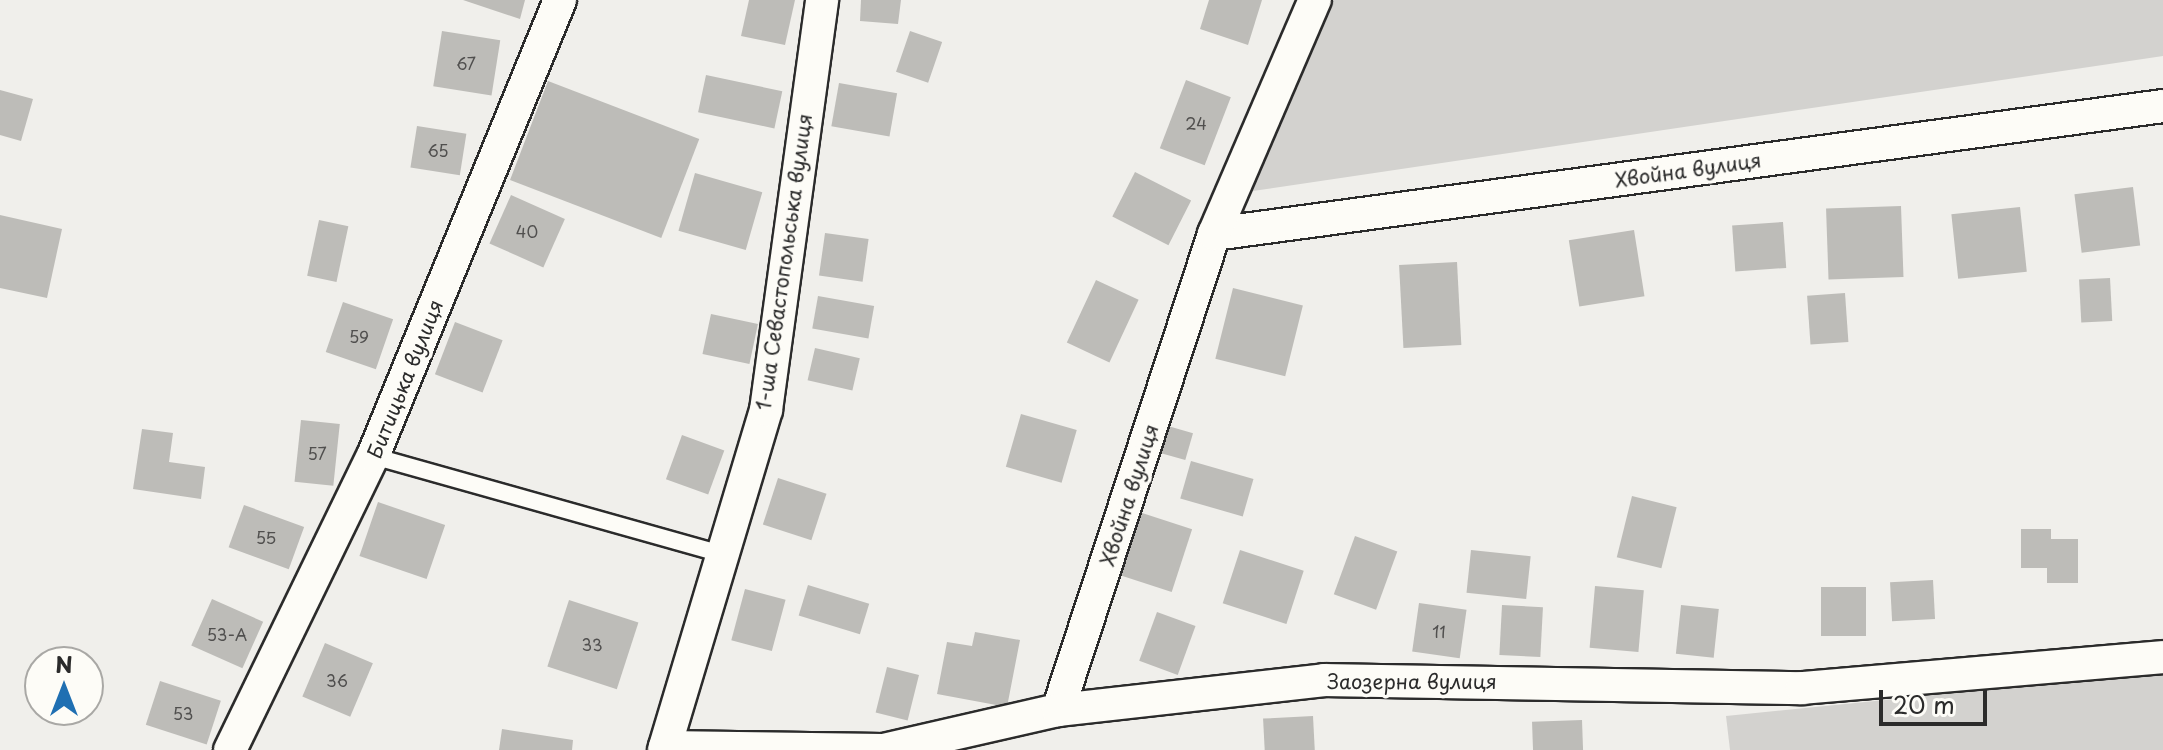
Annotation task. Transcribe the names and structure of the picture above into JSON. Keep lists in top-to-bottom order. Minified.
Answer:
{"streets":{"street":["Хвойна вулиця","1-ша Севастопольська вулиця","Битицька вулиця","Заозерна вулиця"]},"crossings":[["Хвойна вулиця","Заозерна вулиця"],["1-ша Севастопольська вулиця","Заозерна вулиця"]],"house_numbers":["67","24","65","40","59","57","55","11","53-А","33","36","53"],"scale_bar":"20 m","north":"top"}
